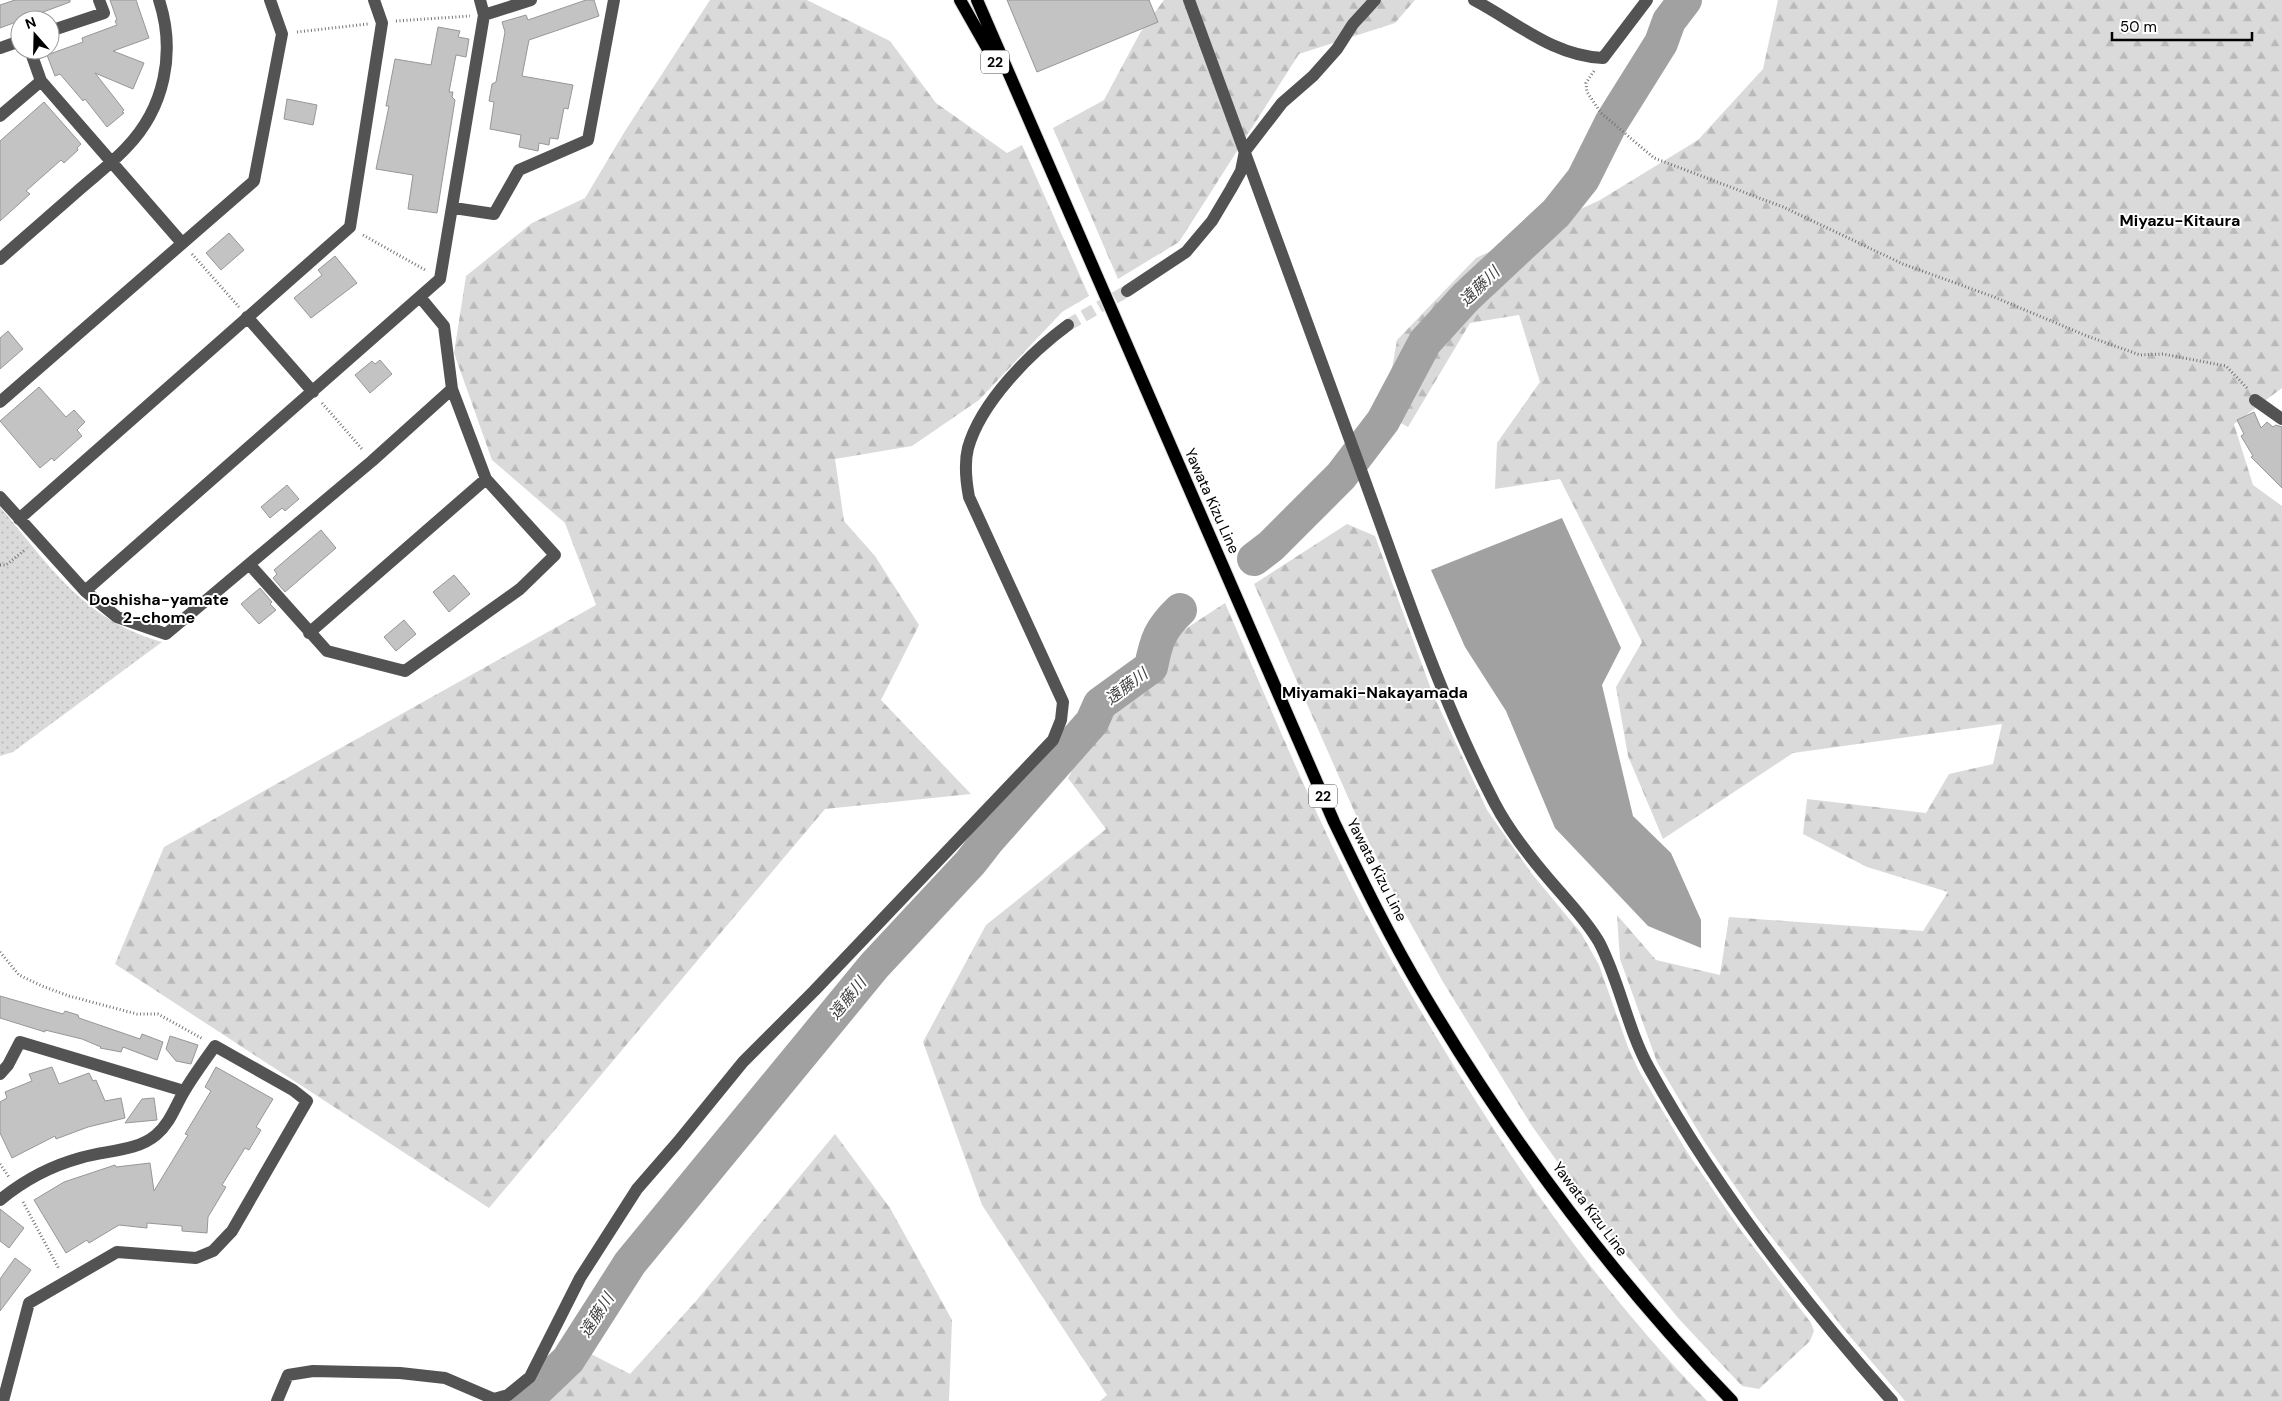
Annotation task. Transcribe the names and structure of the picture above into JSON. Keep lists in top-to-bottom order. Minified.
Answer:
{"streets":{"main road":["22","Yawata Kizu Line"]},"districts":["Miyazu-Kitaura","Doshisha-yamate 2-chome","Miyamaki-Nakayamada"],"water":["遠藤川"],"scale_bar":"50 m","north":"top"}
